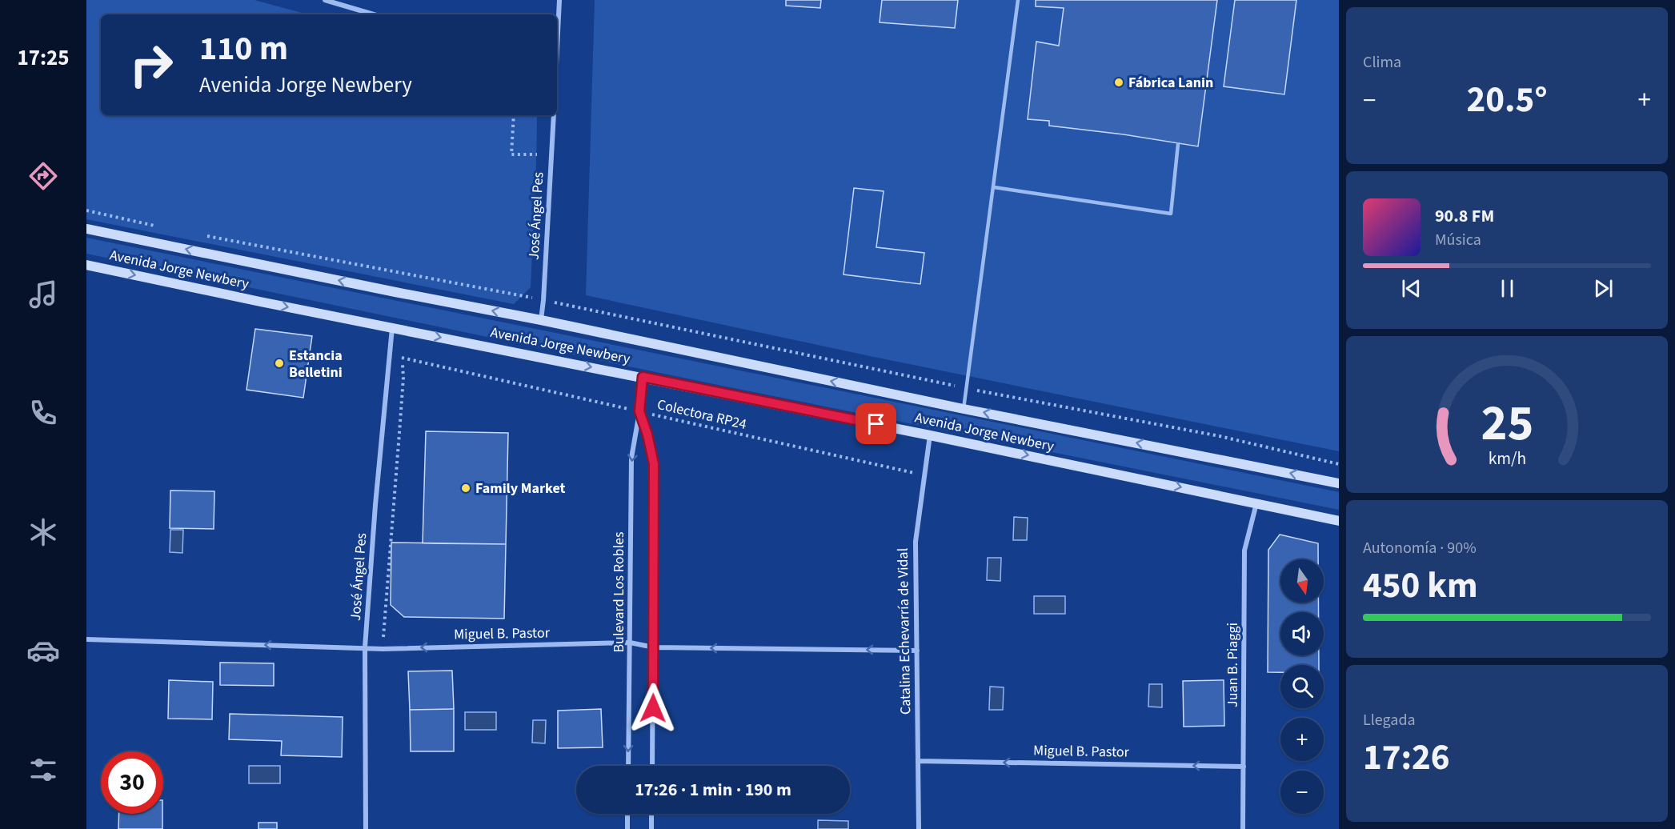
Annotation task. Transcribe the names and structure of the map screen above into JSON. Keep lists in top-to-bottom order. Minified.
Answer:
{"streets":{"main road":["Avenida Jorge Newbery"],"street":["José Ángel Pes","Bulevard Los Robles","Catalina Echevarría de Vidal","Miguel B. Pastor","Juan B. Piaggi"],"path":["Colectora RP24"]},"crossings":[["José Ángel Pes","Avenida Jorge Newbery"],["José Ángel Pes","Colectora RP24"],["José Ángel Pes","Miguel B. Pastor"],["Avenida Jorge Newbery","Bulevard Los Robles"],["Avenida Jorge Newbery","Catalina Echevarría de Vidal"],["Avenida Jorge Newbery","Juan B. Piaggi"],["Colectora RP24","Bulevard Los Robles"],["Colectora RP24","Catalina Echevarría de Vidal"],["Bulevard Los Robles","Miguel B. Pastor"],["Catalina Echevarría de Vidal","Miguel B. Pastor"],["Miguel B. Pastor","Juan B. Piaggi"]],"one_way":["Miguel B. Pastor"],"places":["Fábrica Lanin","Estancia Belletini","Family Market"],"north":"bottom","page":{"tabs":"17:25","tile":["Clima",["Autonomía · 90%","450 km"],["Llegada","17:26"]],"turn":["110 m","Avenida Jorge Newbery"],"heat":["−","20.5°","+"],"song":["90.8 FM","Música"],"map_buttons":["+","−"],"limit":"30","trip":"17:26 · 1 min · 190 m","gauge":["25","km/h"]}}
